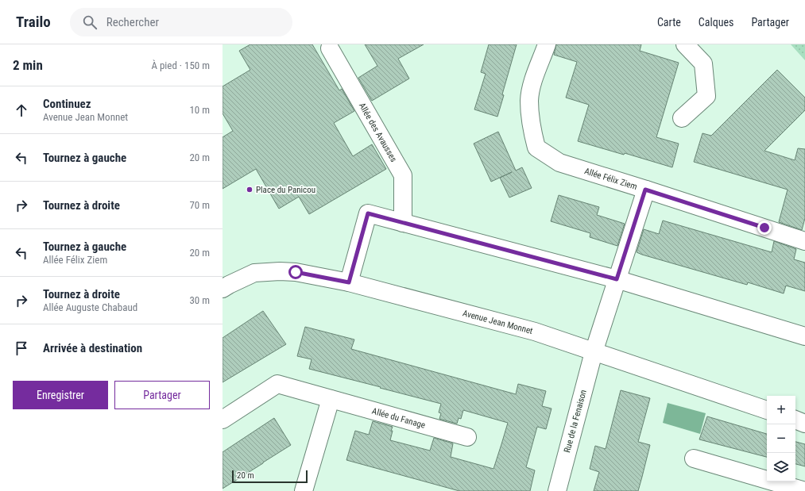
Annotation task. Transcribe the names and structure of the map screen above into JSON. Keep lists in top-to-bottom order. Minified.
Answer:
{"streets":{"street":["Allée des Avausses","Allée Félix Ziem","Avenue Jean Monnet","Allée du Fanage","Rue de la Fenaison"]},"crossings":[["Allée Félix Ziem","Avenue Jean Monnet"],["Allée Félix Ziem","Rue de la Fenaison"],["Avenue Jean Monnet","Rue de la Fenaison"]],"places":["Place du Panicou"],"scale_bar":"20 m","page":{"header":"Trailo","search":"Rechercher","nav":["Carte","Calques","Partager"],"heading":["2 min","À pied · 150 m"],"list":[["Continuez","Avenue Jean Monnet","10 m"],["Tournez à gauche","20 m"],["Tournez à droite","70 m"],["Tournez à gauche","Allée Félix Ziem","20 m"],["Tournez à droite","Allée Auguste Chabaud","30 m"],"Arrivée à destination"],"buttons":["Enregistrer","Partager"],"map_buttons":["+","−"],"scale":"20 m"}}
